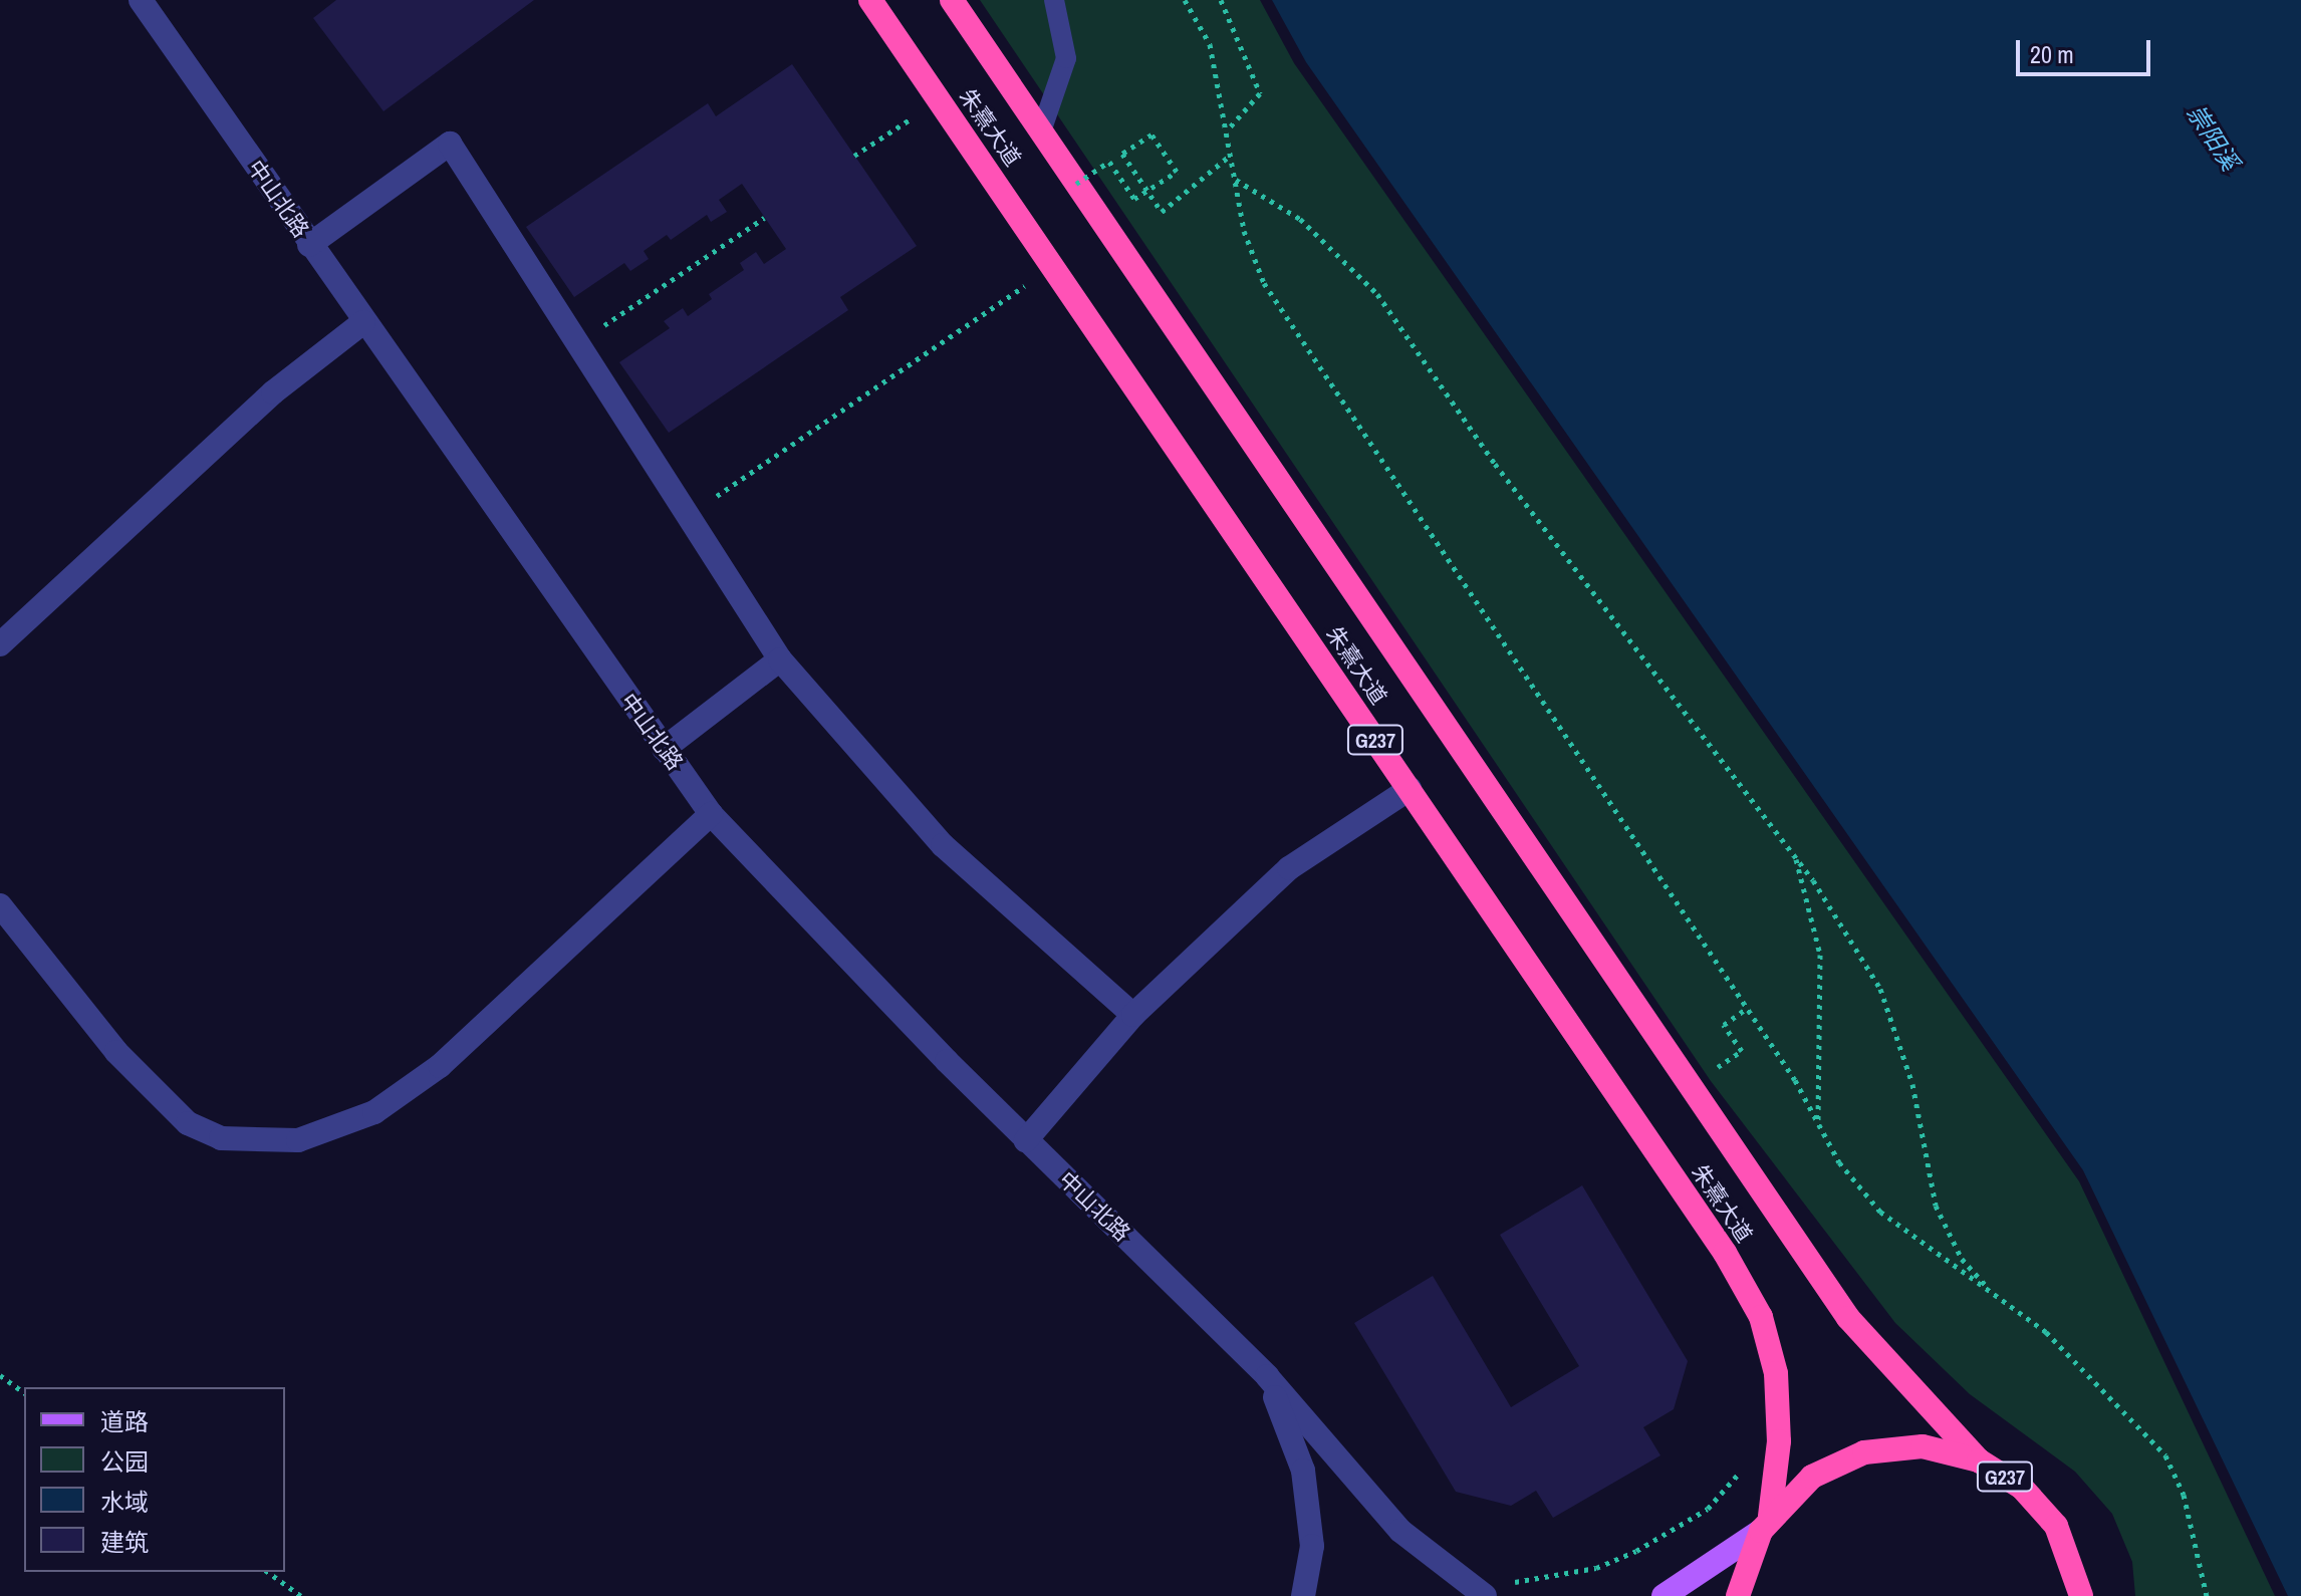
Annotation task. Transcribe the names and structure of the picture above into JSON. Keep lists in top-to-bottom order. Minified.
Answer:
{"streets":{"highway":["朱熹大道","G237"],"street":["中山北路"]},"crossings":[["朱熹大道","G237"]],"water":["崇阳溪"],"legend":["道路","公园","水域","建筑"],"scale_bar":"20 m"}
